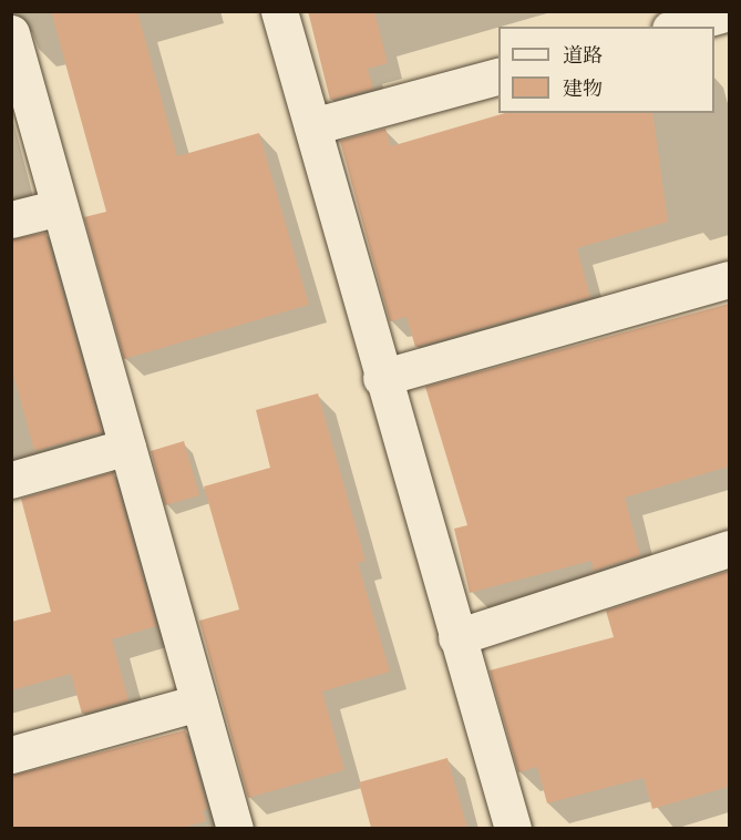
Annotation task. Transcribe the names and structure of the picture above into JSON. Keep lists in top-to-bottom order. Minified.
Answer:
{"legend":["道路","建物"]}
